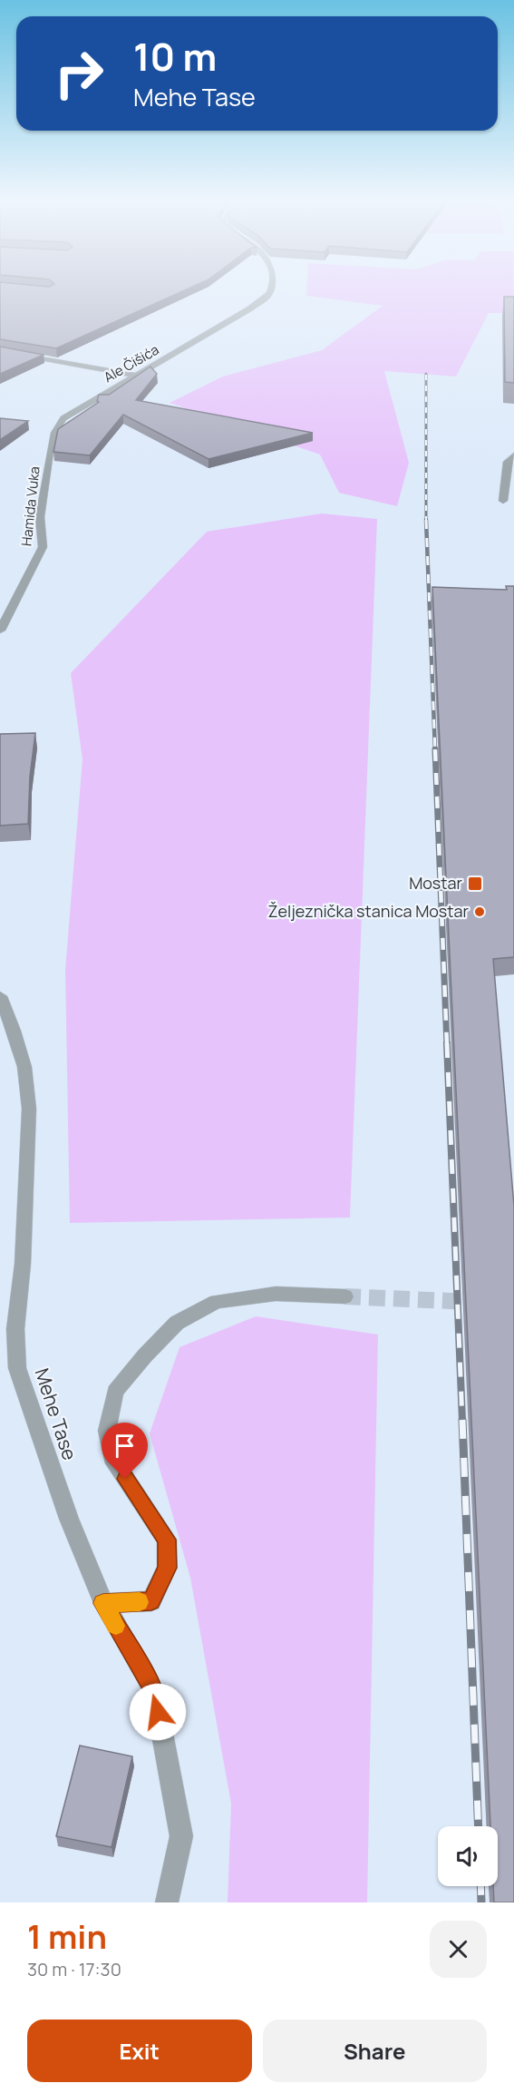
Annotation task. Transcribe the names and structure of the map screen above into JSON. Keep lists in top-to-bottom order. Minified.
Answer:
{"streets":{"street":["Ale Čišića","Hamida Vuka","Mehe Tase"]},"crossings":[["Ale Čišića","Hamida Vuka"]],"places":{"transit":["Mostar"],"other":["Željeznička stanica Mostar"]},"page":{"turn":["10 m","Mehe Tase"],"heading":["1 min","30 m · 17:30"],"buttons":["Exit","Share"]}}
